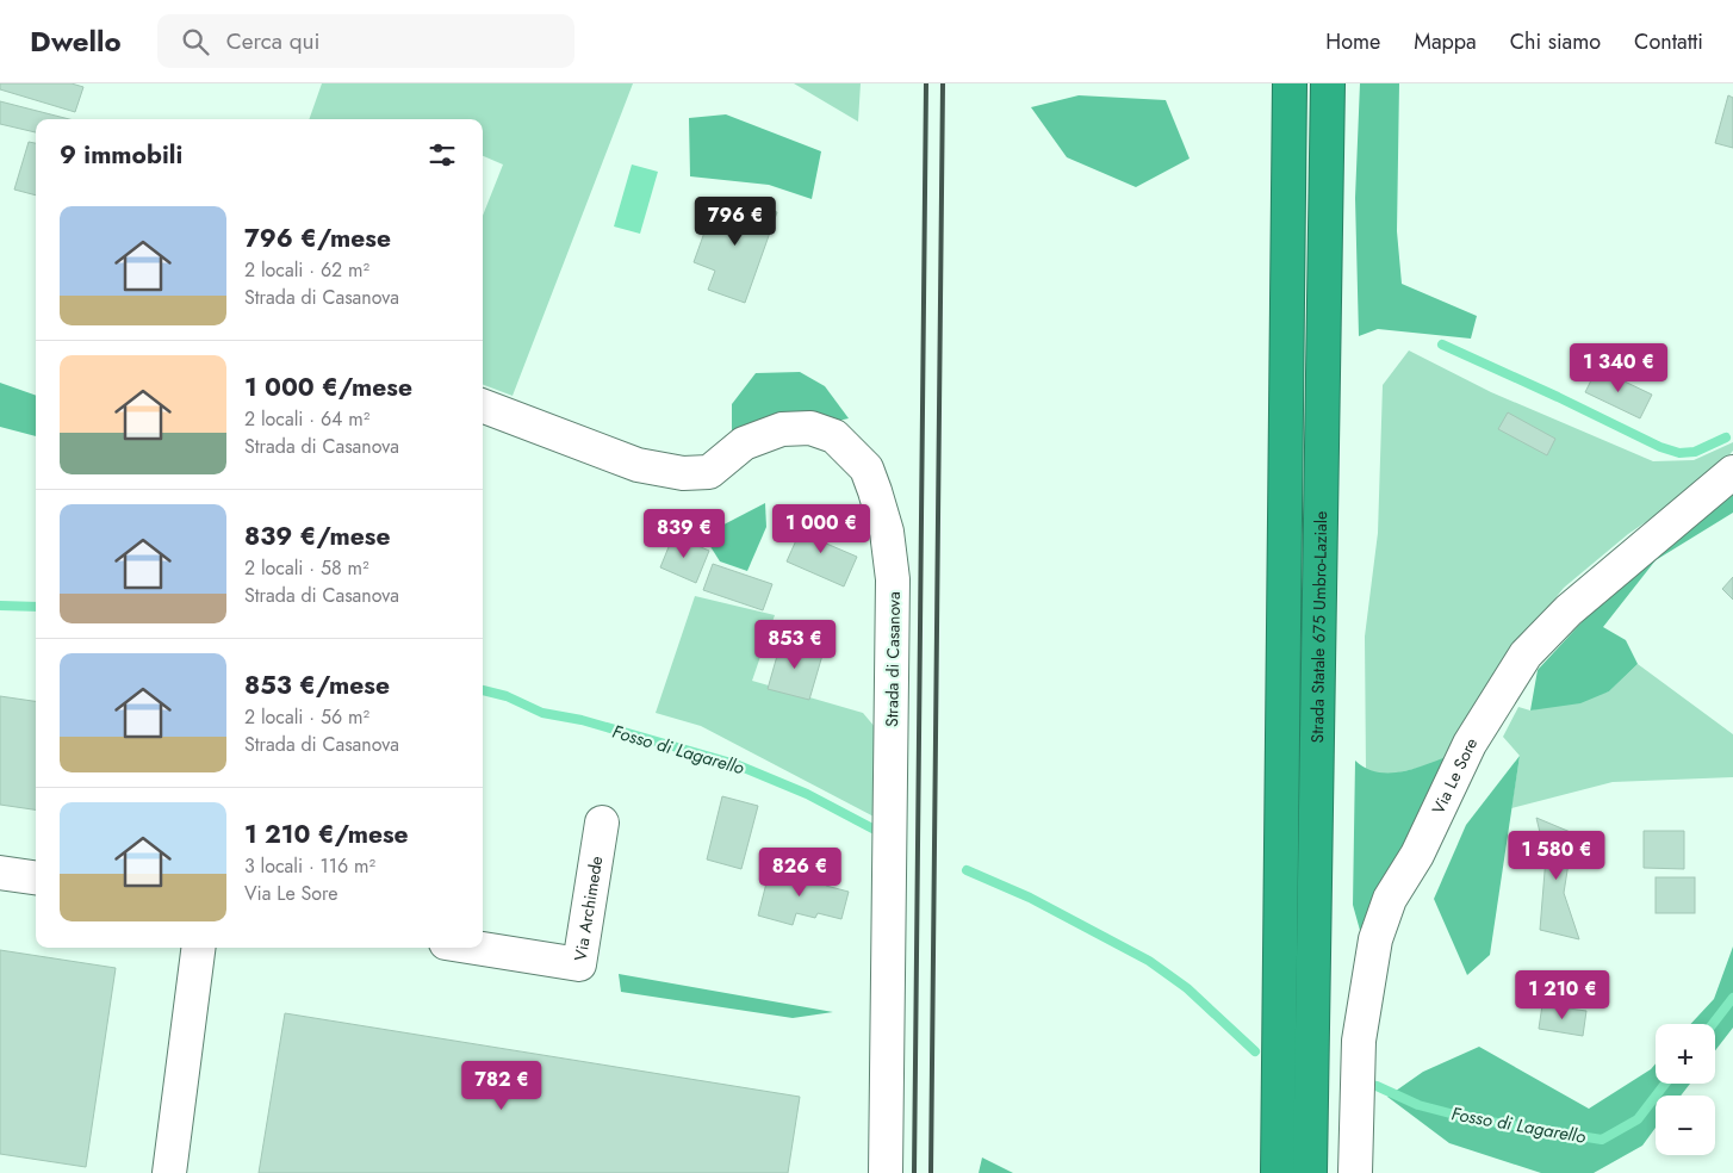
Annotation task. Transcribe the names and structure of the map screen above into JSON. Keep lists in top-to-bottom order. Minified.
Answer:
{"streets":{"highway":["Strada Statale 675 Umbro-Laziale"],"street":["Strada di Casanova","Via Le Sore","Via Archimede"]},"water":["Fosso di Lagarello"],"page":{"header":"Dwello","search":"Cerca qui","nav":["Home","Mappa","Chi siamo","Contatti"],"heading":"9 immobili","list":[{"name":"796 €/mese","note":"2 locali · 62 m² · Strada di Casanova"},{"name":"1 000 €/mese","note":"2 locali · 64 m² · Strada di Casanova"},{"name":"839 €/mese","note":"2 locali · 58 m² · Strada di Casanova"},{"name":"853 €/mese","note":"2 locali · 56 m² · Strada di Casanova"},{"name":"1 210 €/mese","note":"3 locali · 116 m² · Via Le Sore"}],"price":["796 €","1 340 €","1 000 €","839 €","853 €","1 580 €","826 €","1 210 €","782 €"],"map_buttons":["+","−"]}}
